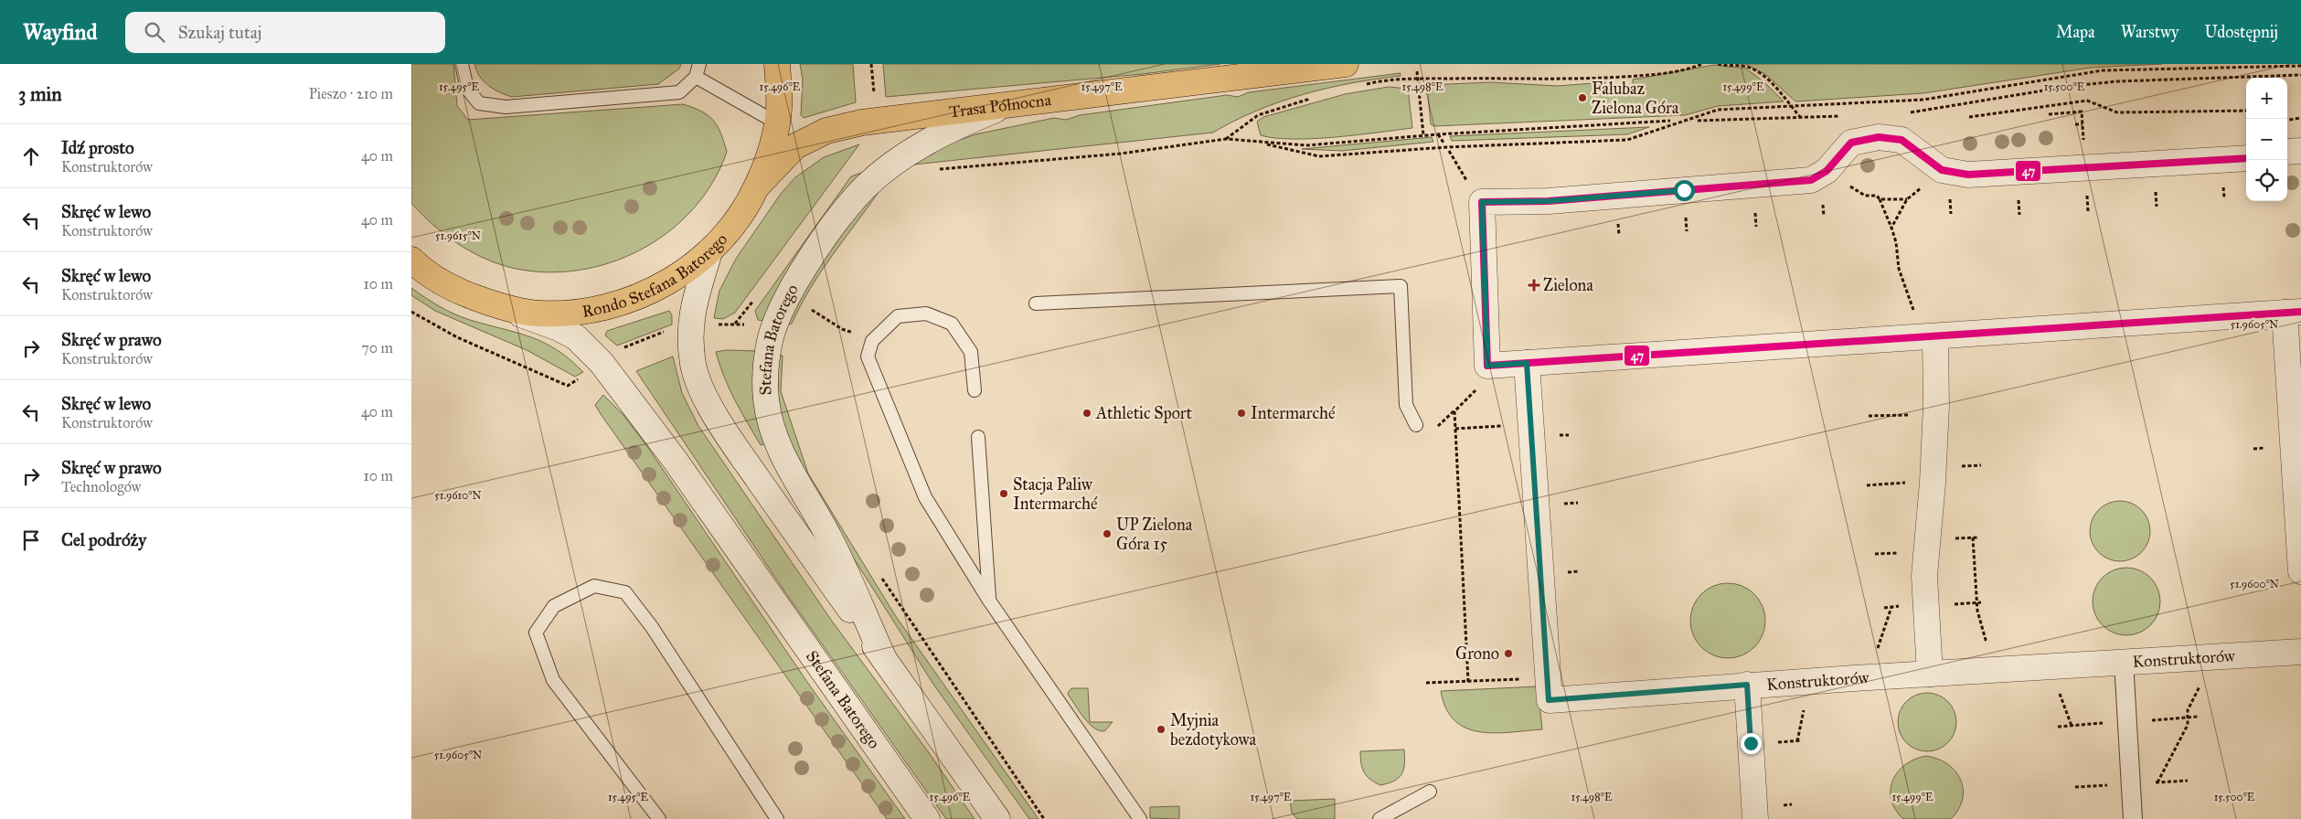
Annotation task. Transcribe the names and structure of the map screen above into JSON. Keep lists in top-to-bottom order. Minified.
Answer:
{"streets":{"main road":["Trasa Północna","Rondo Stefana Batorego"],"street":["Stefana Batorego","Konstruktorów"]},"crossings":[["Trasa Północna","Rondo Stefana Batorego"],["Trasa Północna","Stefana Batorego"],["Rondo Stefana Batorego","Stefana Batorego"]],"places":{"other":["Falubaz Zielona Góra","Athletic Sport","Intermarché","Stacja Paliw Intermarché","UP Zielona Góra 15","Grono","Myjnia bezdotykowa"],"health":["Zielona"]},"lines":["transit line 47"],"page":{"header":"Wayfind","search":"Szukaj tutaj","nav":["Mapa","Warstwy","Udostępnij"],"heading":["3 min","Pieszo · 210 m"],"map_buttons":["+","−"],"list":[["Idź prosto","Konstruktorów","40 m"],["Skręć w lewo","Konstruktorów","40 m"],["Skręć w lewo","Konstruktorów","10 m"],["Skręć w prawo","Konstruktorów","70 m"],["Skręć w lewo","Konstruktorów","40 m"],["Skręć w prawo","Technologów","10 m"],"Cel podróży"]},"coordinates":["15.495°E","15.496°E","15.497°E","15.498°E","15.499°E","15.500°E","51.9615°N","51.9605°N","51.9610°N","51.9600°N"]}
